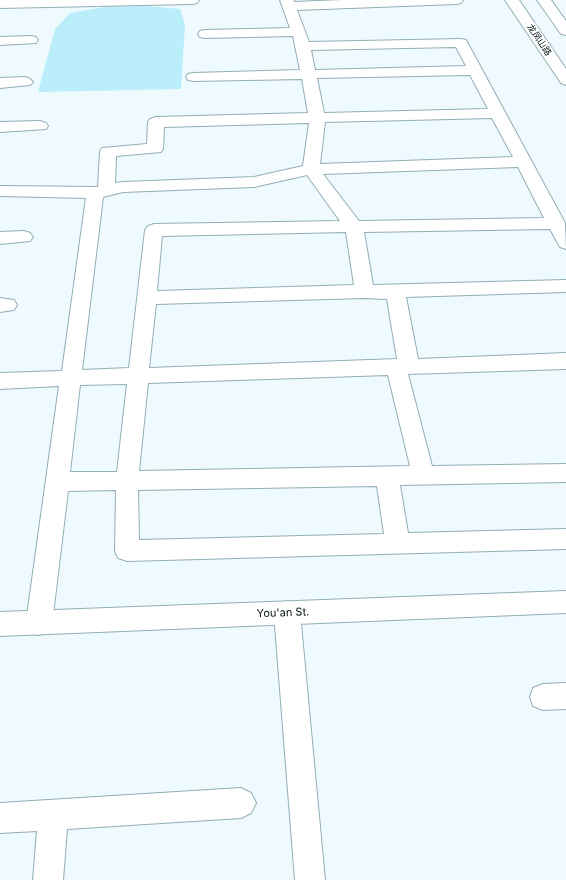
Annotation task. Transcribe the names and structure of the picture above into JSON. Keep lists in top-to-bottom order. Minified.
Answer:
{"streets":{"street":["龙凤山路","You'an St."]}}
